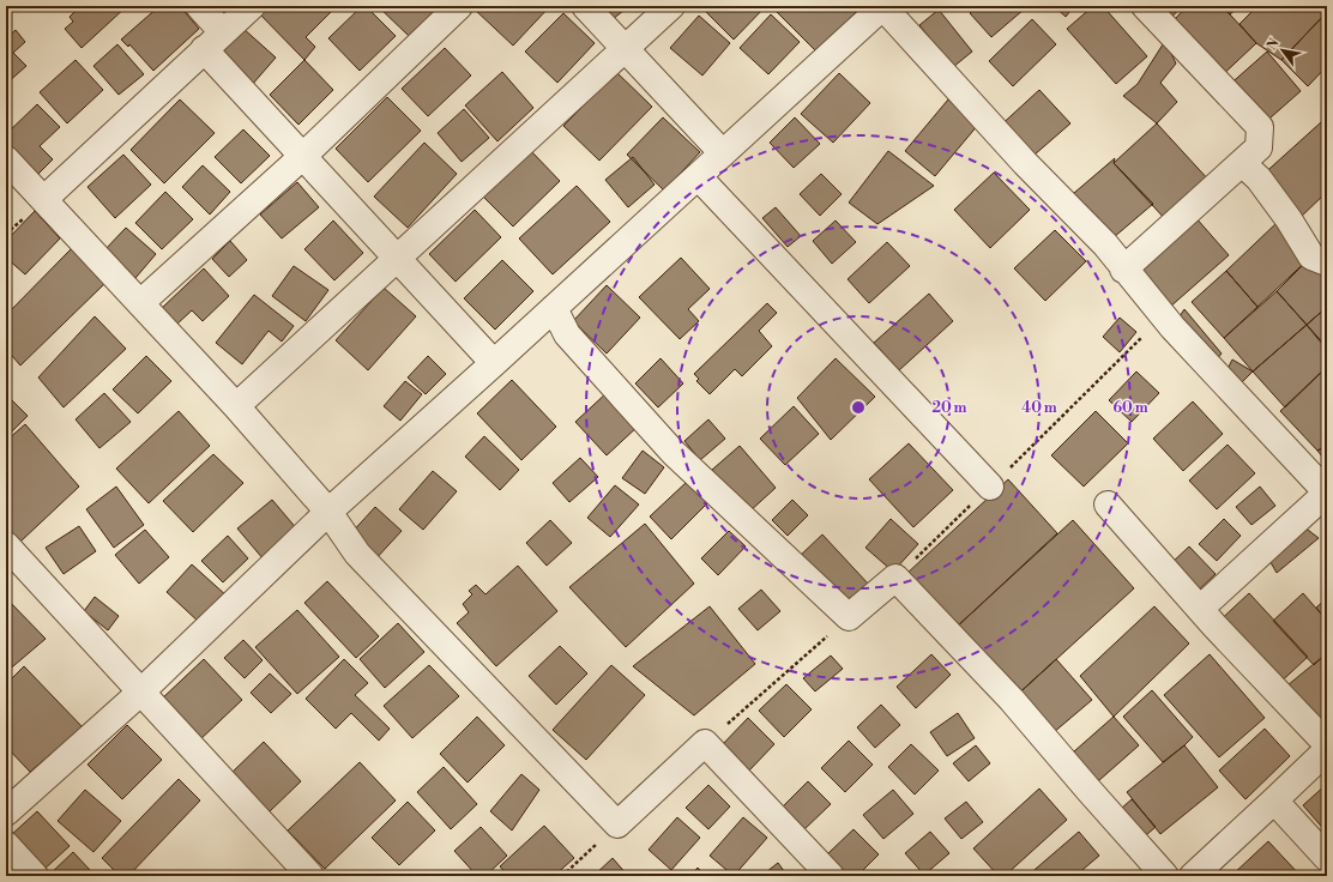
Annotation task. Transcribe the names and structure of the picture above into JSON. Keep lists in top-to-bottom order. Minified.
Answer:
{"north":"top left","rings":["20 m","40 m","60 m"]}
